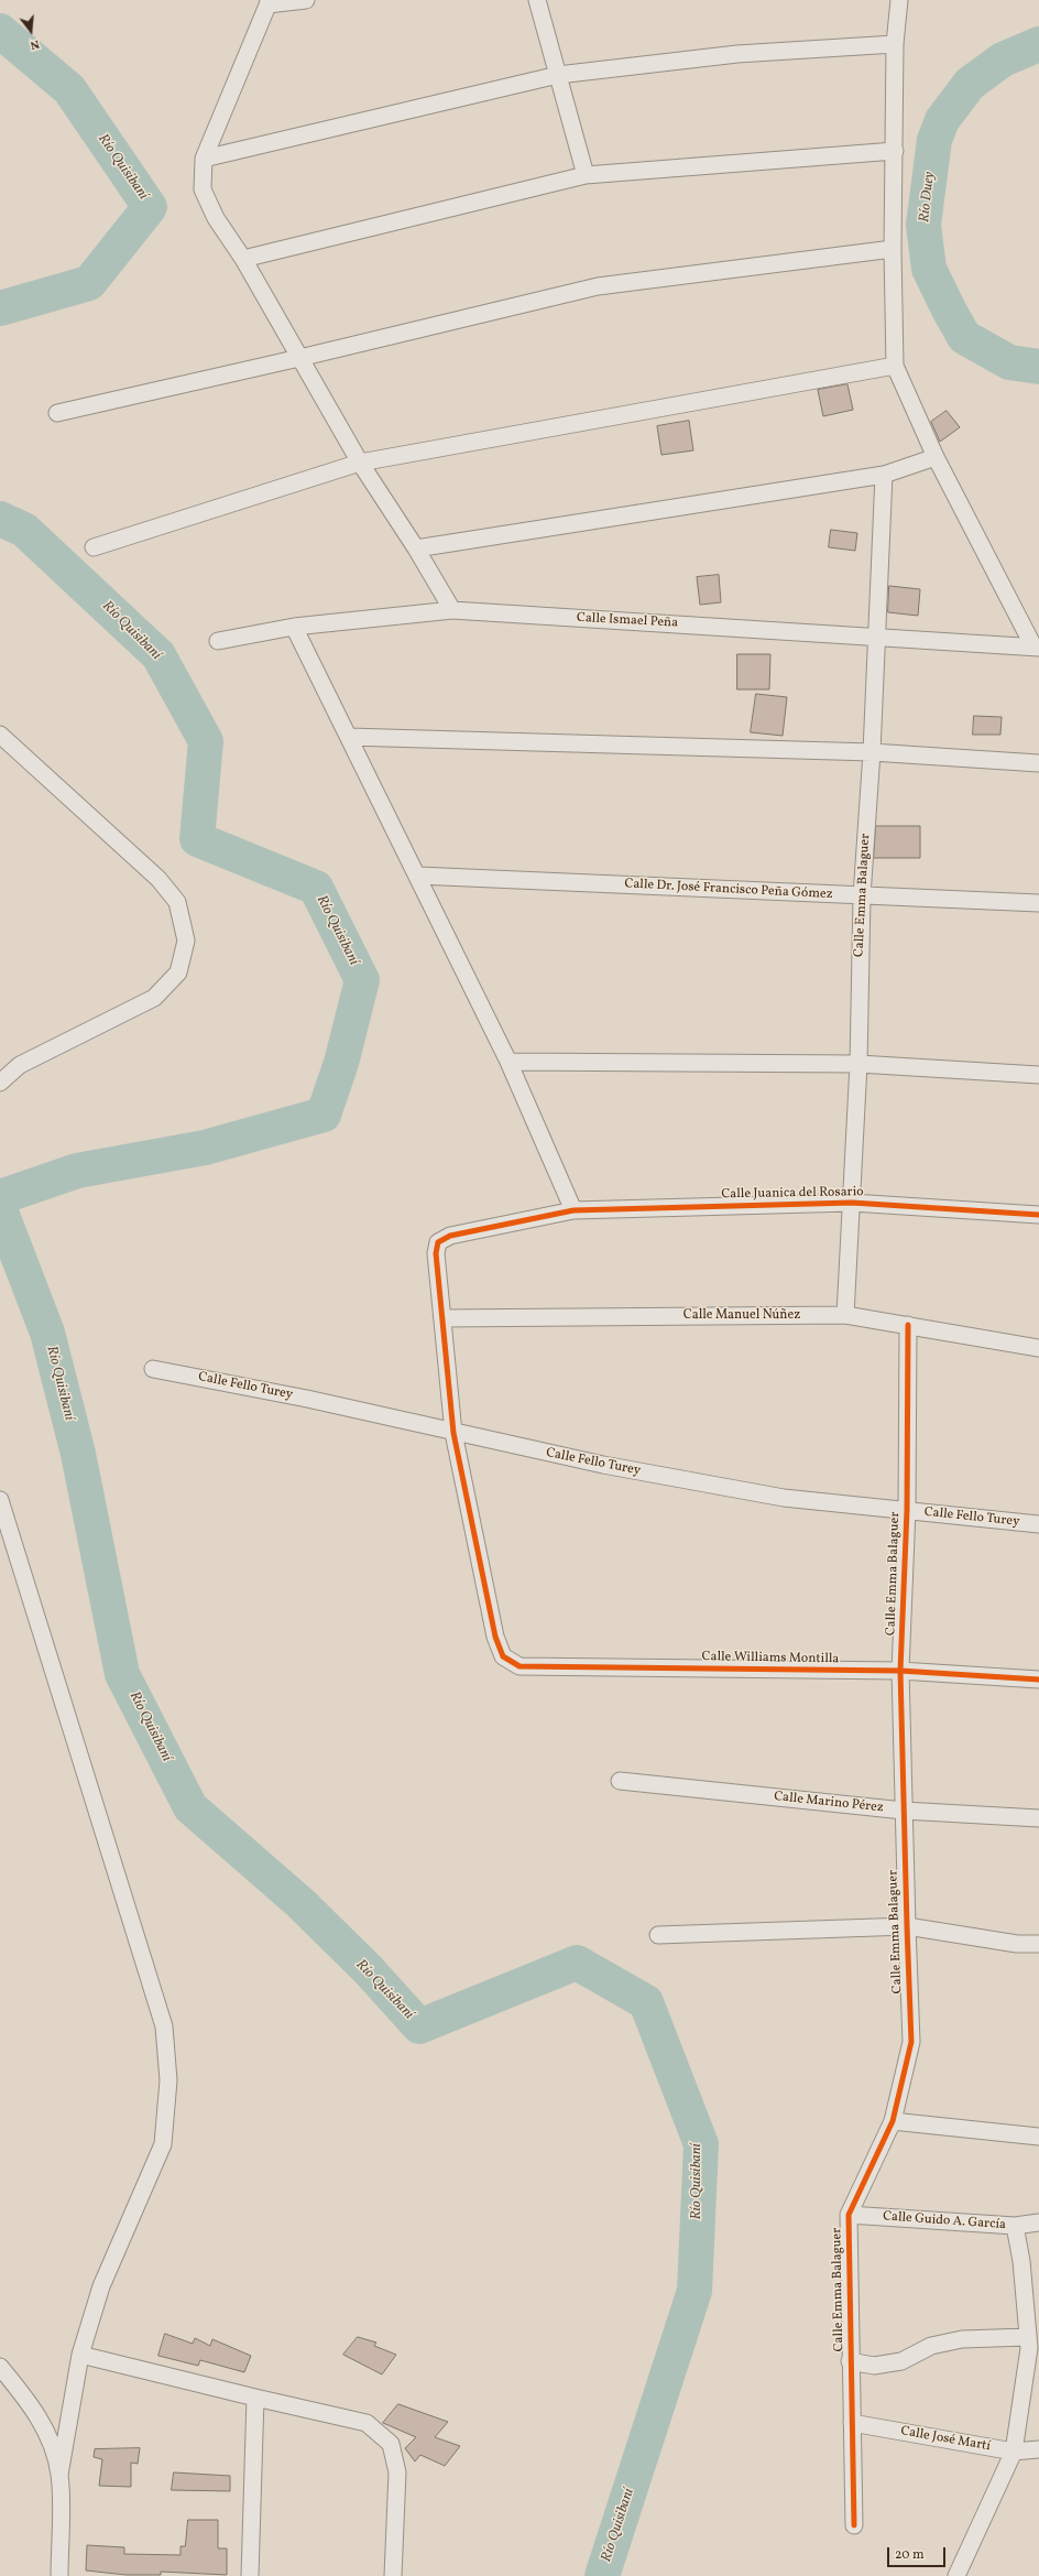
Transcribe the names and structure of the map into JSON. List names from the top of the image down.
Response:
{
  "streets": {
    "street": [
      "Calle Ismael Peña",
      "Calle Dr. José Francisco Peña Gómez",
      "Calle Emma Balaguer",
      "Calle Juanica del Rosario",
      "Calle Manuel Núñez",
      "Calle Fello Turey",
      "Calle Williams Montilla",
      "Calle Marino Pérez",
      "Calle Guido A. García",
      "Calle José Martí"
    ]
  },
  "crossings": [
    ["Calle Ismael Peña", "Calle Emma Balaguer"],
    ["Calle Dr. José Francisco Peña Gómez", "Calle Emma Balaguer"],
    ["Calle Emma Balaguer", "Calle Juanica del Rosario"],
    ["Calle Emma Balaguer", "Calle Manuel Núñez"],
    ["Calle Emma Balaguer", "Calle Fello Turey"],
    ["Calle Emma Balaguer", "Calle Williams Montilla"],
    ["Calle Emma Balaguer", "Calle Marino Pérez"],
    ["Calle Emma Balaguer", "Calle Guido A. García"],
    ["Calle Emma Balaguer", "Calle José Martí"],
    ["Calle Juanica del Rosario", "Calle Manuel Núñez"],
    ["Calle Fello Turey", "Calle Williams Montilla"]
  ],
  "water": ["Río Quisibaní", "Río Duey"],
  "scale_bar": "20 m",
  "north": "bottom"
}
